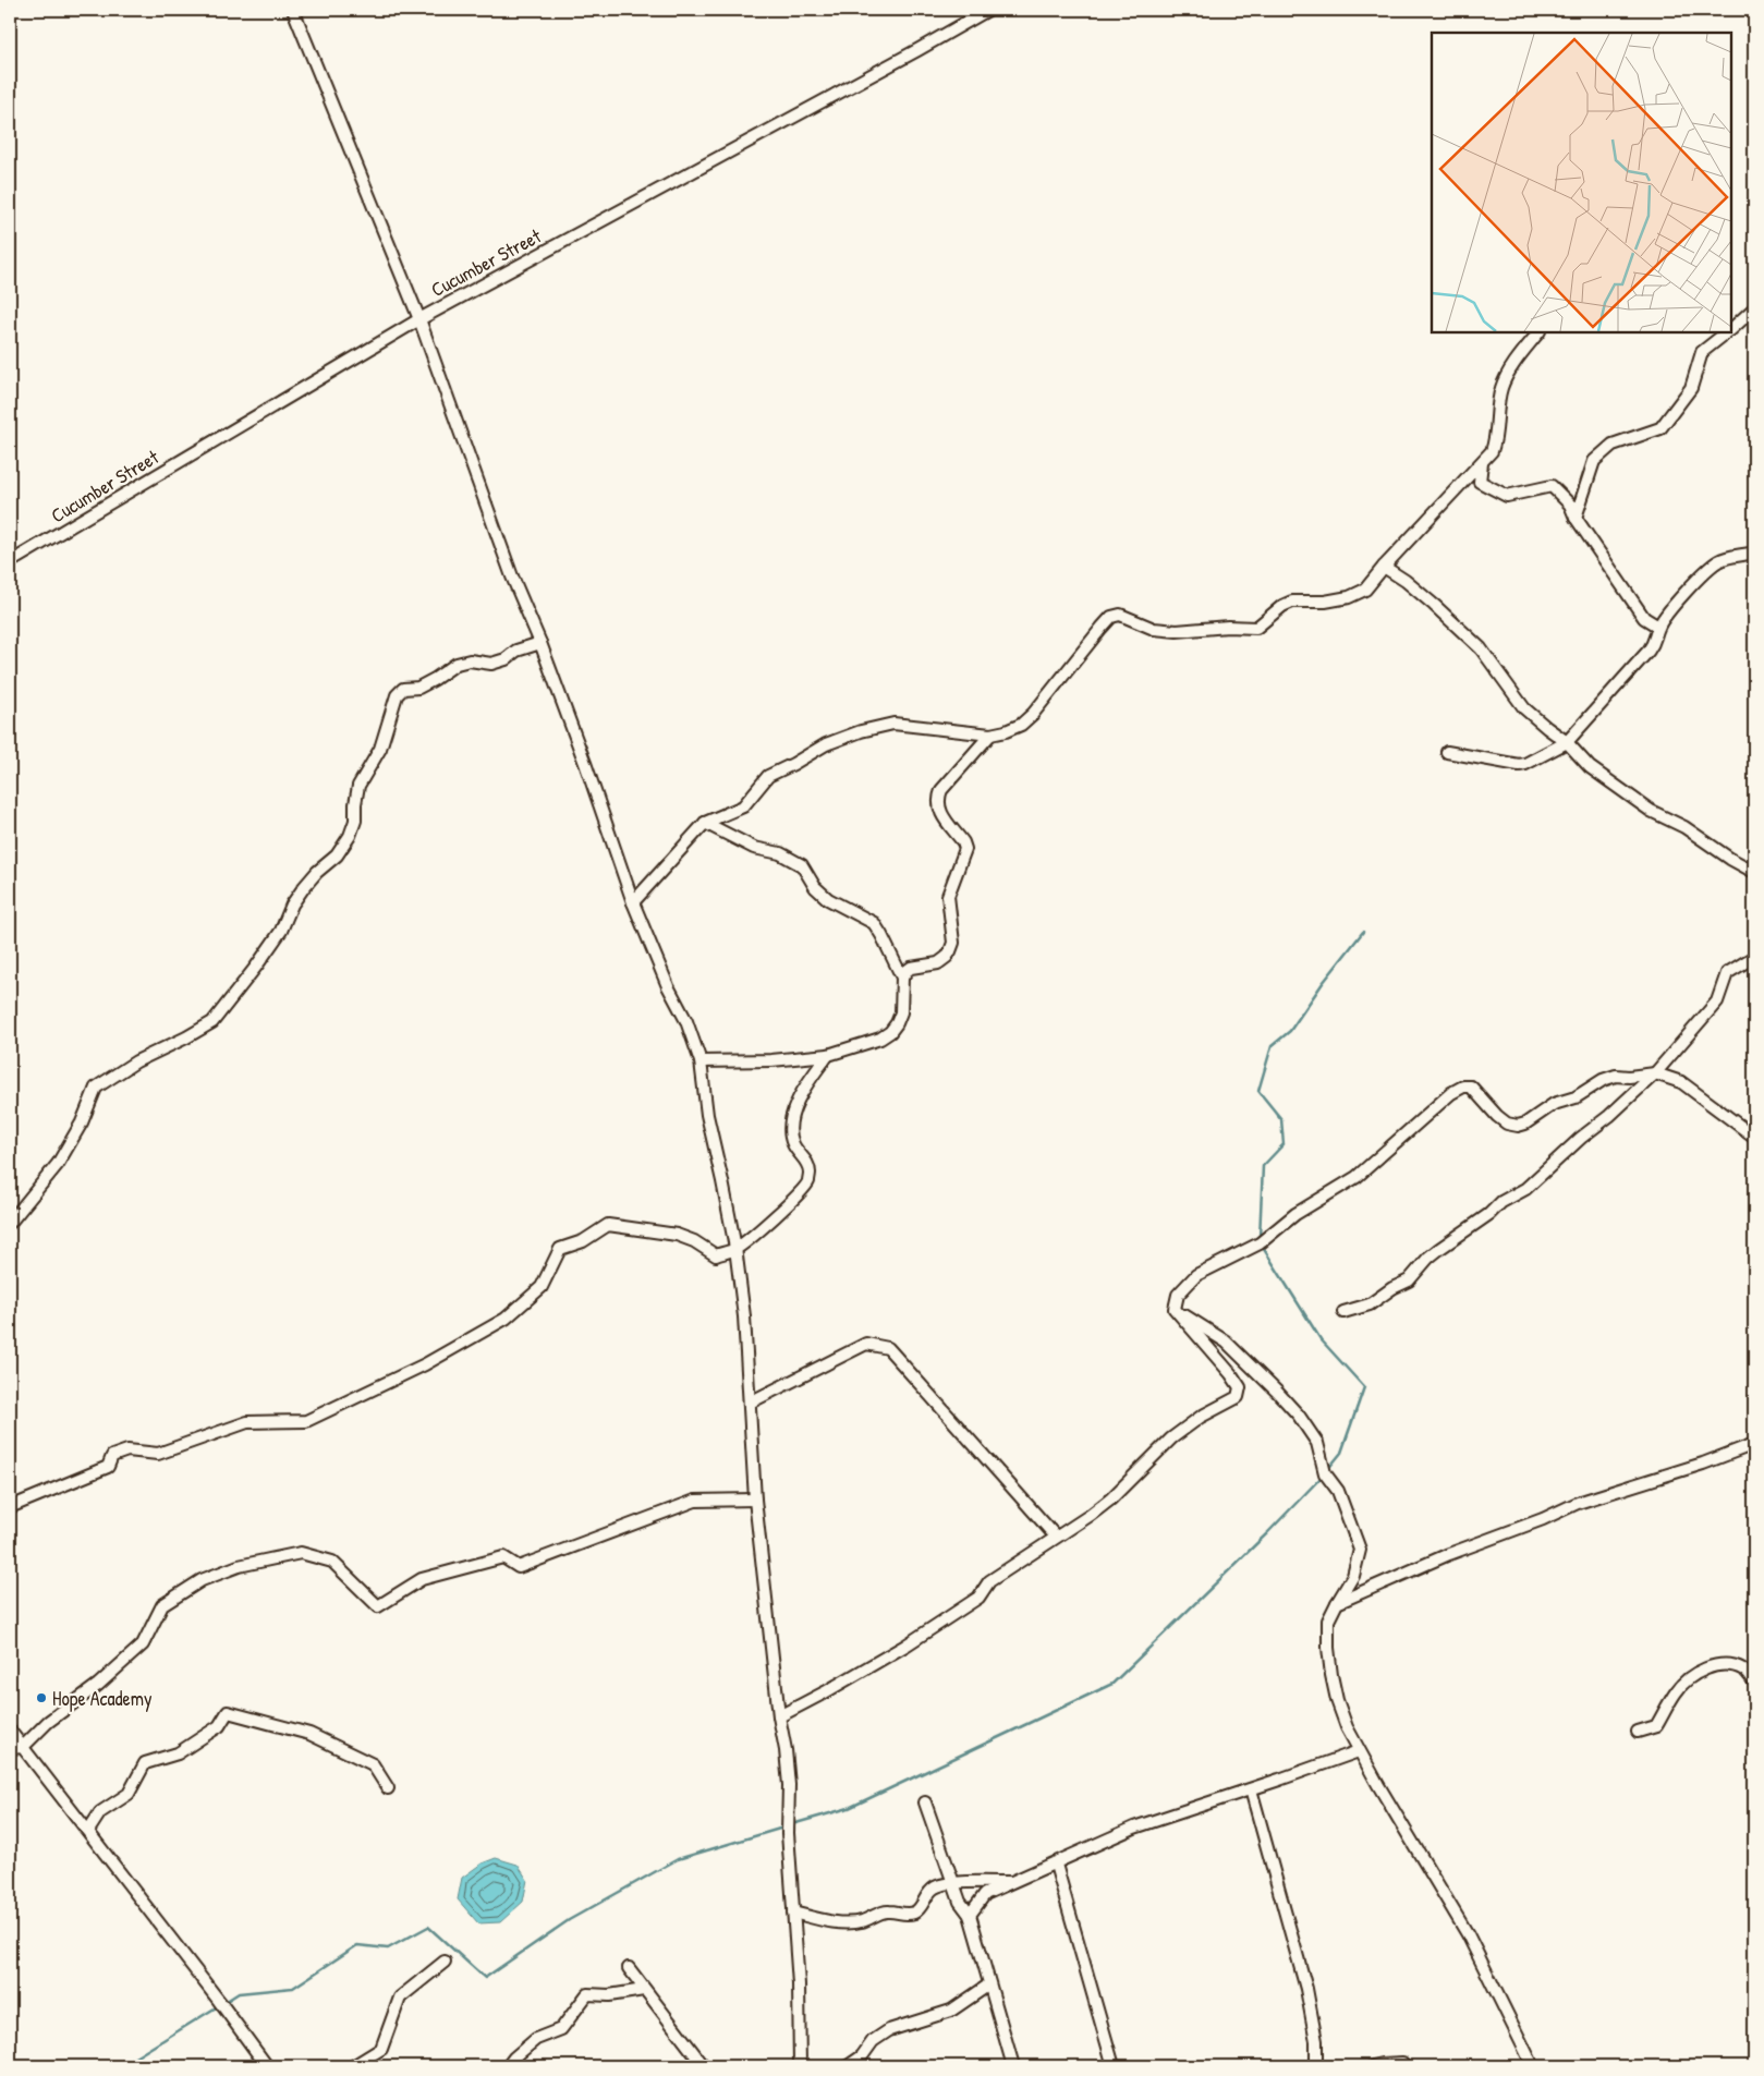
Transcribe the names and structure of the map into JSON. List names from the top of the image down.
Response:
{
  "streets": {
    "street": ["Cucumber Street"]
  },
  "places": ["Hope Academy"]
}
